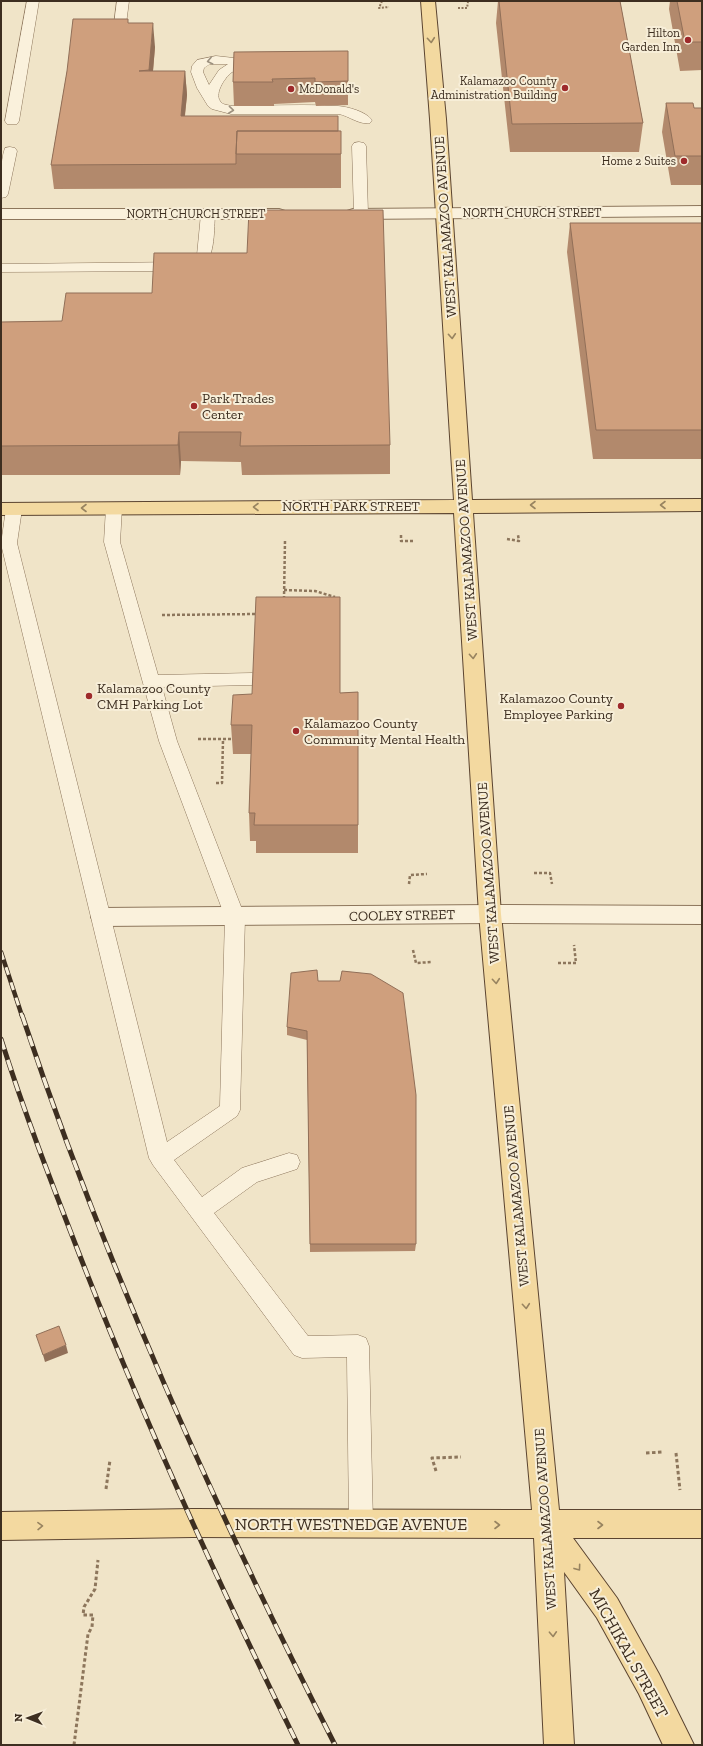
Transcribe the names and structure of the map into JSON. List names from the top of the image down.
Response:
{
  "streets": {
    "main road": [
      "WEST KALAMAZOO AVENUE",
      "NORTH PARK STREET",
      "NORTH WESTNEDGE AVENUE",
      "MICHIKAL STREET"
    ],
    "street": ["NORTH CHURCH STREET", "COOLEY STREET"]
  },
  "crossings": [
    ["NORTH CHURCH STREET", "WEST KALAMAZOO AVENUE"],
    ["WEST KALAMAZOO AVENUE", "NORTH PARK STREET"],
    ["WEST KALAMAZOO AVENUE", "COOLEY STREET"],
    ["WEST KALAMAZOO AVENUE", "NORTH WESTNEDGE AVENUE"],
    ["WEST KALAMAZOO AVENUE", "MICHIKAL STREET"],
    ["NORTH WESTNEDGE AVENUE", "MICHIKAL STREET"]
  ],
  "one_way": [
    "WEST KALAMAZOO AVENUE",
    "NORTH PARK STREET",
    "NORTH WESTNEDGE AVENUE",
    "MICHIKAL STREET"
  ],
  "places": [
    "Hilton Garden Inn",
    "Kalamazoo County Administration Building",
    "McDonald's",
    "Home 2 Suites",
    "Park Trades Center",
    "Kalamazoo County CMH Parking Lot",
    "Kalamazoo County Employee Parking",
    "Kalamazoo County Community Mental Health"
  ],
  "north": "left"
}
